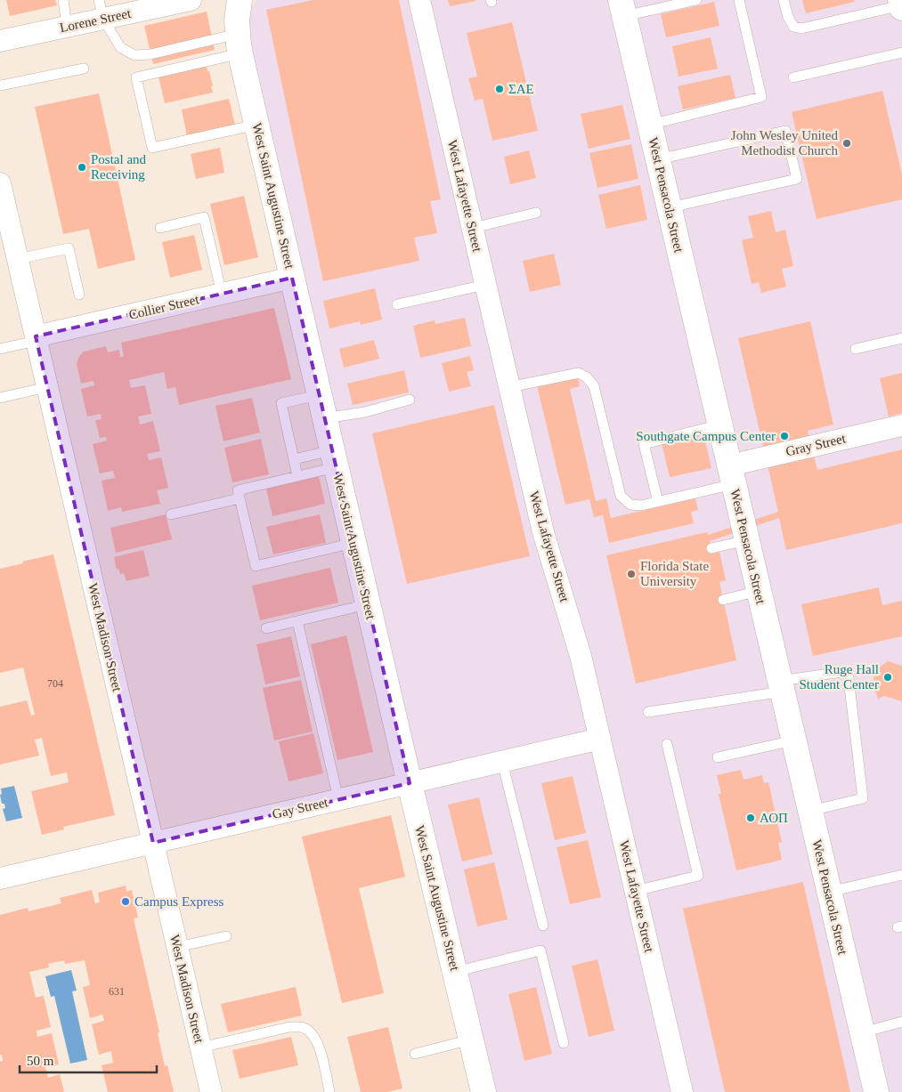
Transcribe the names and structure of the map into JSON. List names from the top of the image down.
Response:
{
  "streets": {
    "main road": ["West Pensacola Street", "West Saint Augustine Street"],
    "street": [
      "Lorene Street",
      "West Lafayette Street",
      "Collier Street",
      "Gray Street",
      "West Madison Street",
      "Gay Street"
    ]
  },
  "crossings": [
    ["West Pensacola Street", "Gray Street"],
    ["West Saint Augustine Street", "Collier Street"],
    ["West Saint Augustine Street", "Gay Street"],
    ["West Lafayette Street", "Gay Street"],
    ["Collier Street", "West Madison Street"],
    ["West Madison Street", "Gay Street"]
  ],
  "places": [
    "ΣΑΕ",
    "John Wesley United Methodist Church",
    "Postal and Receiving",
    "Southgate Campus Center",
    "Florida State University",
    "Ruge Hall Student Center",
    "ΑΟΠ",
    "Campus Express"
  ],
  "house_numbers": ["704", "631"],
  "scale_bar": "50 m"
}
